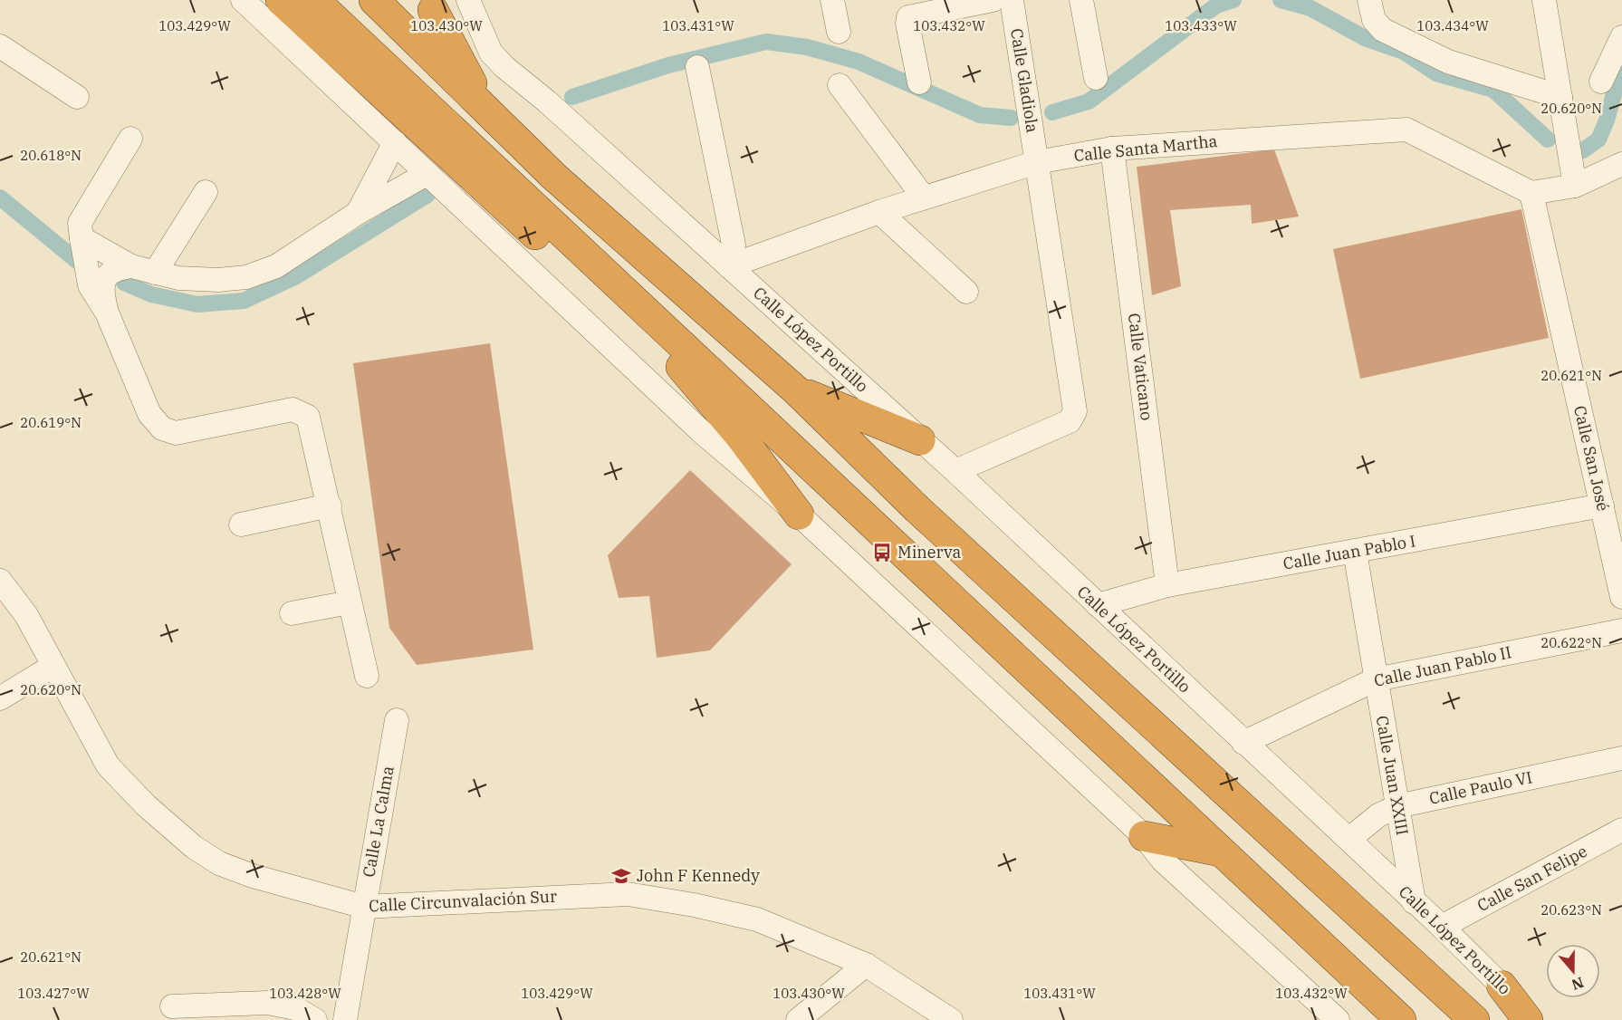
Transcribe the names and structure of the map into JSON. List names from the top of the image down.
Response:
{
  "streets": {
    "street": [
      "Calle Gladiola",
      "Calle Santa Martha",
      "Calle López Portillo",
      "Calle Vaticano",
      "Calle San José",
      "Calle Juan Pablo I",
      "Calle Juan Pablo II",
      "Calle Juan XXIII",
      "Calle Paulo VI",
      "Calle La Calma",
      "Calle San Felipe",
      "Calle Circunvalación Sur"
    ]
  },
  "crossings": [
    ["Calle Gladiola", "Calle Santa Martha"],
    ["Calle Gladiola", "Calle López Portillo"],
    ["Calle Santa Martha", "Calle López Portillo"],
    ["Calle Santa Martha", "Calle Vaticano"],
    ["Calle Santa Martha", "Calle San José"],
    ["Calle López Portillo", "Calle Juan Pablo I"],
    ["Calle López Portillo", "Calle Juan Pablo II"],
    ["Calle López Portillo", "Calle Juan XXIII"],
    ["Calle López Portillo", "Calle Paulo VI"],
    ["Calle López Portillo", "Calle San Felipe"],
    ["Calle Vaticano", "Calle Juan Pablo I"],
    ["Calle San José", "Calle Juan Pablo I"],
    ["Calle Juan Pablo I", "Calle Juan XXIII"],
    ["Calle Juan Pablo II", "Calle Juan XXIII"],
    ["Calle Juan XXIII", "Calle Paulo VI"],
    ["Calle La Calma", "Calle Circunvalación Sur"]
  ],
  "places": {
    "bus stop": ["Minerva"],
    "school or university": ["John F Kennedy"]
  },
  "north": "bottom",
  "coordinates": [
    "103.429°W",
    "103.430°W",
    "103.431°W",
    "103.432°W",
    "103.433°W",
    "103.434°W",
    "20.620°N",
    "20.618°N",
    "20.621°N",
    "20.619°N",
    "20.622°N",
    "20.623°N",
    "103.427°W",
    "103.428°W"
  ]
}
